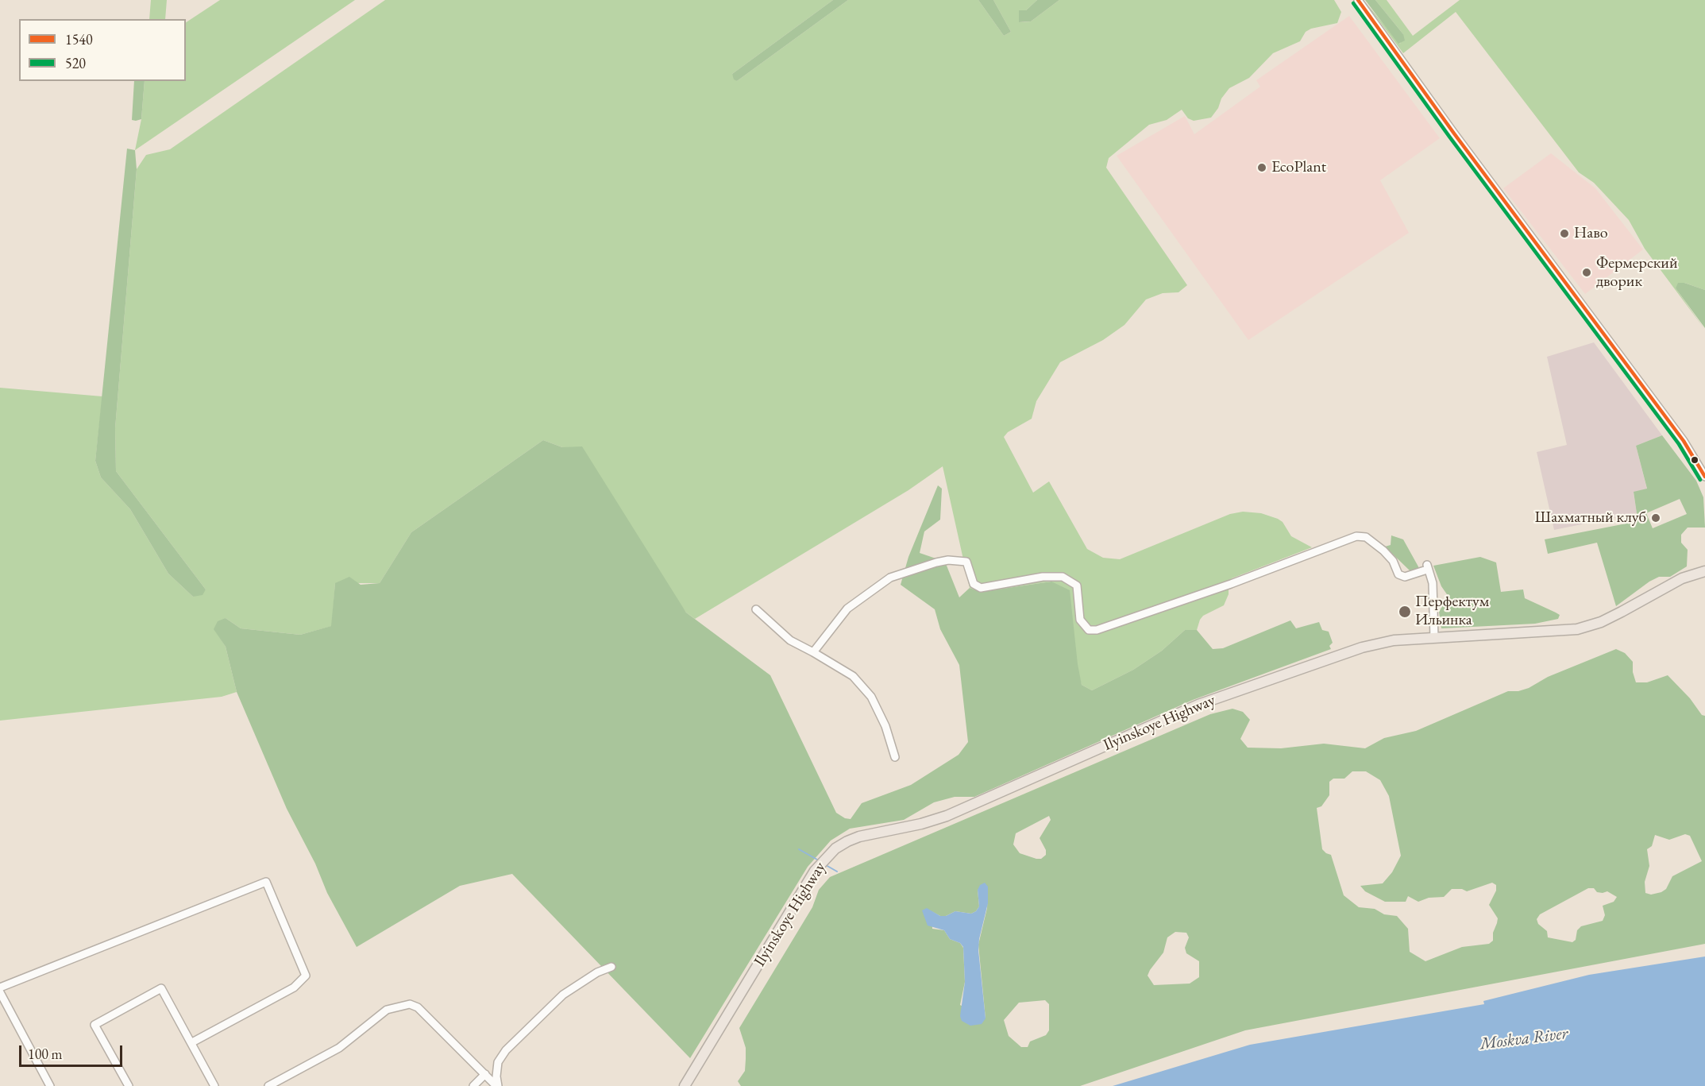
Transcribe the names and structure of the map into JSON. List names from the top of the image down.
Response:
{
  "streets": {
    "main road": ["Ilyinskoye Highway"]
  },
  "water": ["Moskva River"],
  "places": [
    "EcoPlant",
    "Наво",
    "Фермерский дворик",
    "Шахматный клуб",
    "Перфектум Ильинка"
  ],
  "lines": ["transit line 1540", "transit line 520"],
  "legend": ["1540", "520"],
  "scale_bar": "100 m"
}
